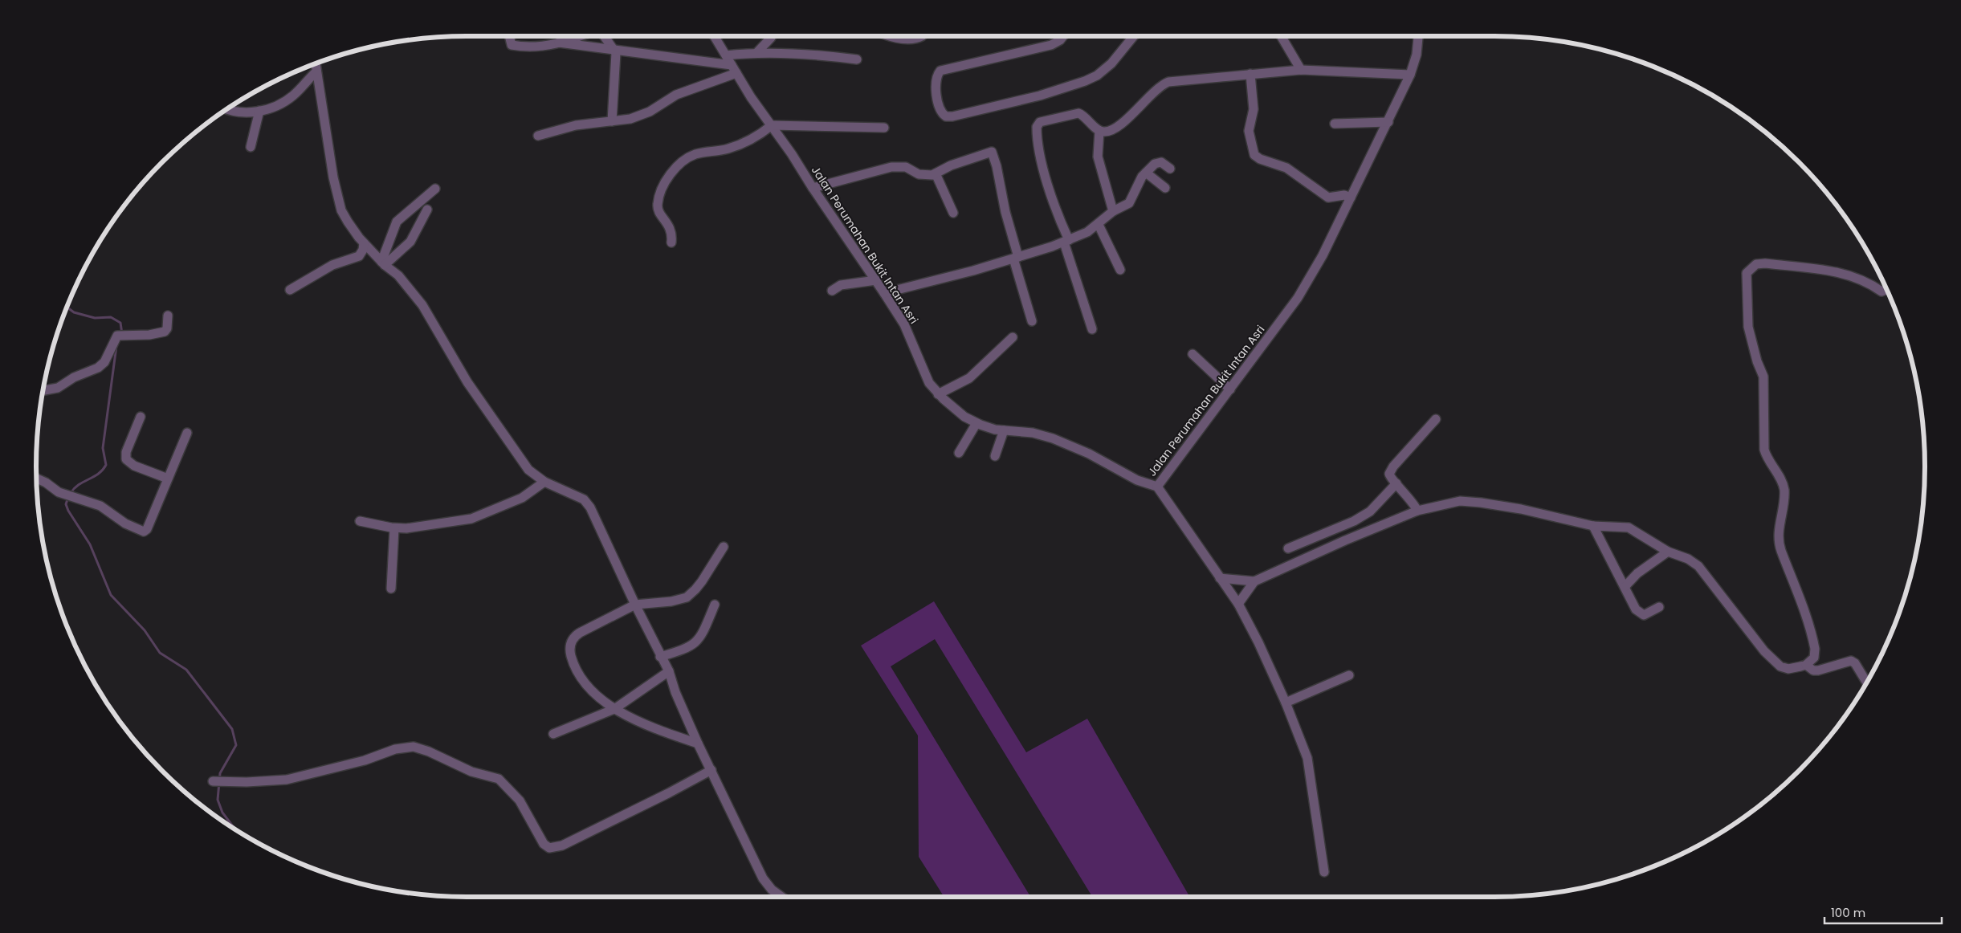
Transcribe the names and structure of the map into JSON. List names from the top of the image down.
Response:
{
  "streets": {
    "street": ["Jalan Perumahan Bukit Intan Asri"]
  },
  "scale_bar": "100 m"
}
